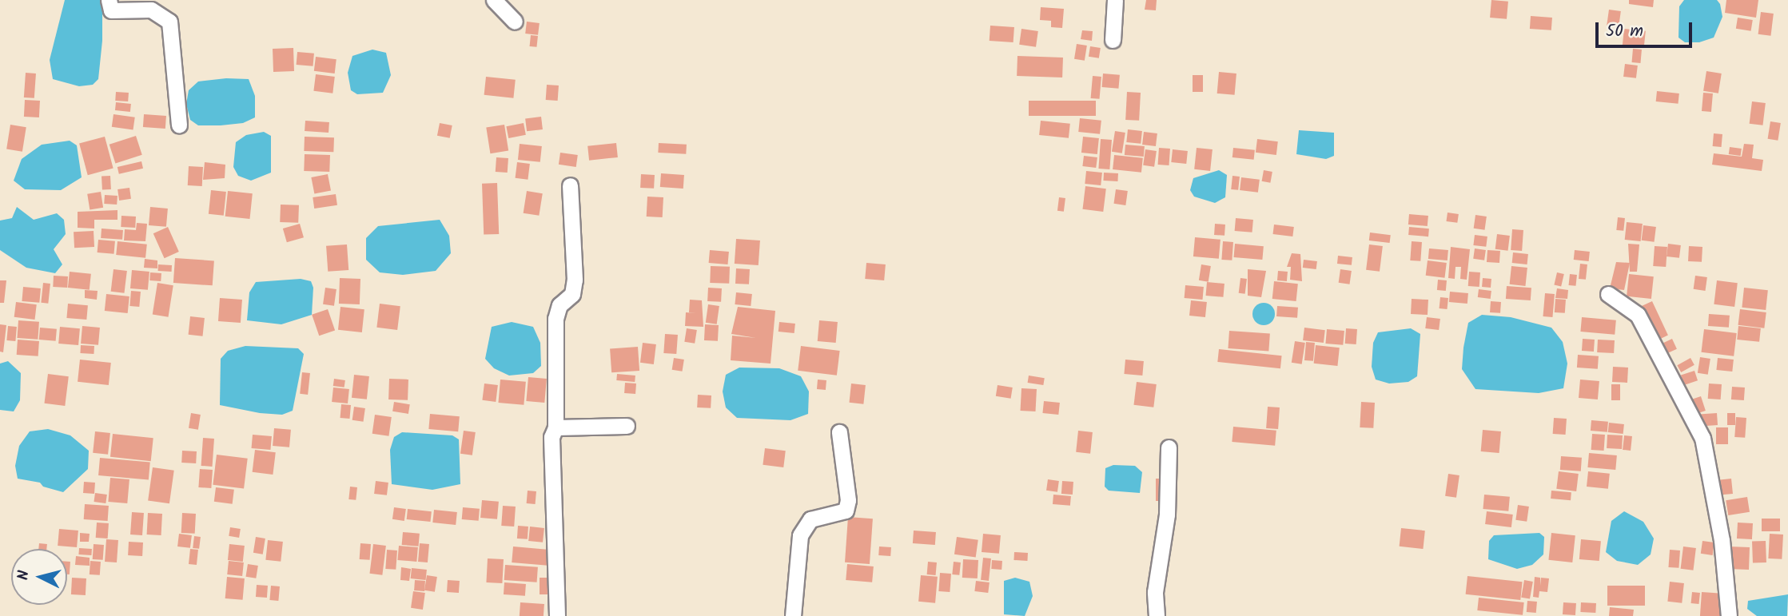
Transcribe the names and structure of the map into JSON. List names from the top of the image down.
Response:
{
  "scale_bar": "50 m",
  "north": "left"
}
